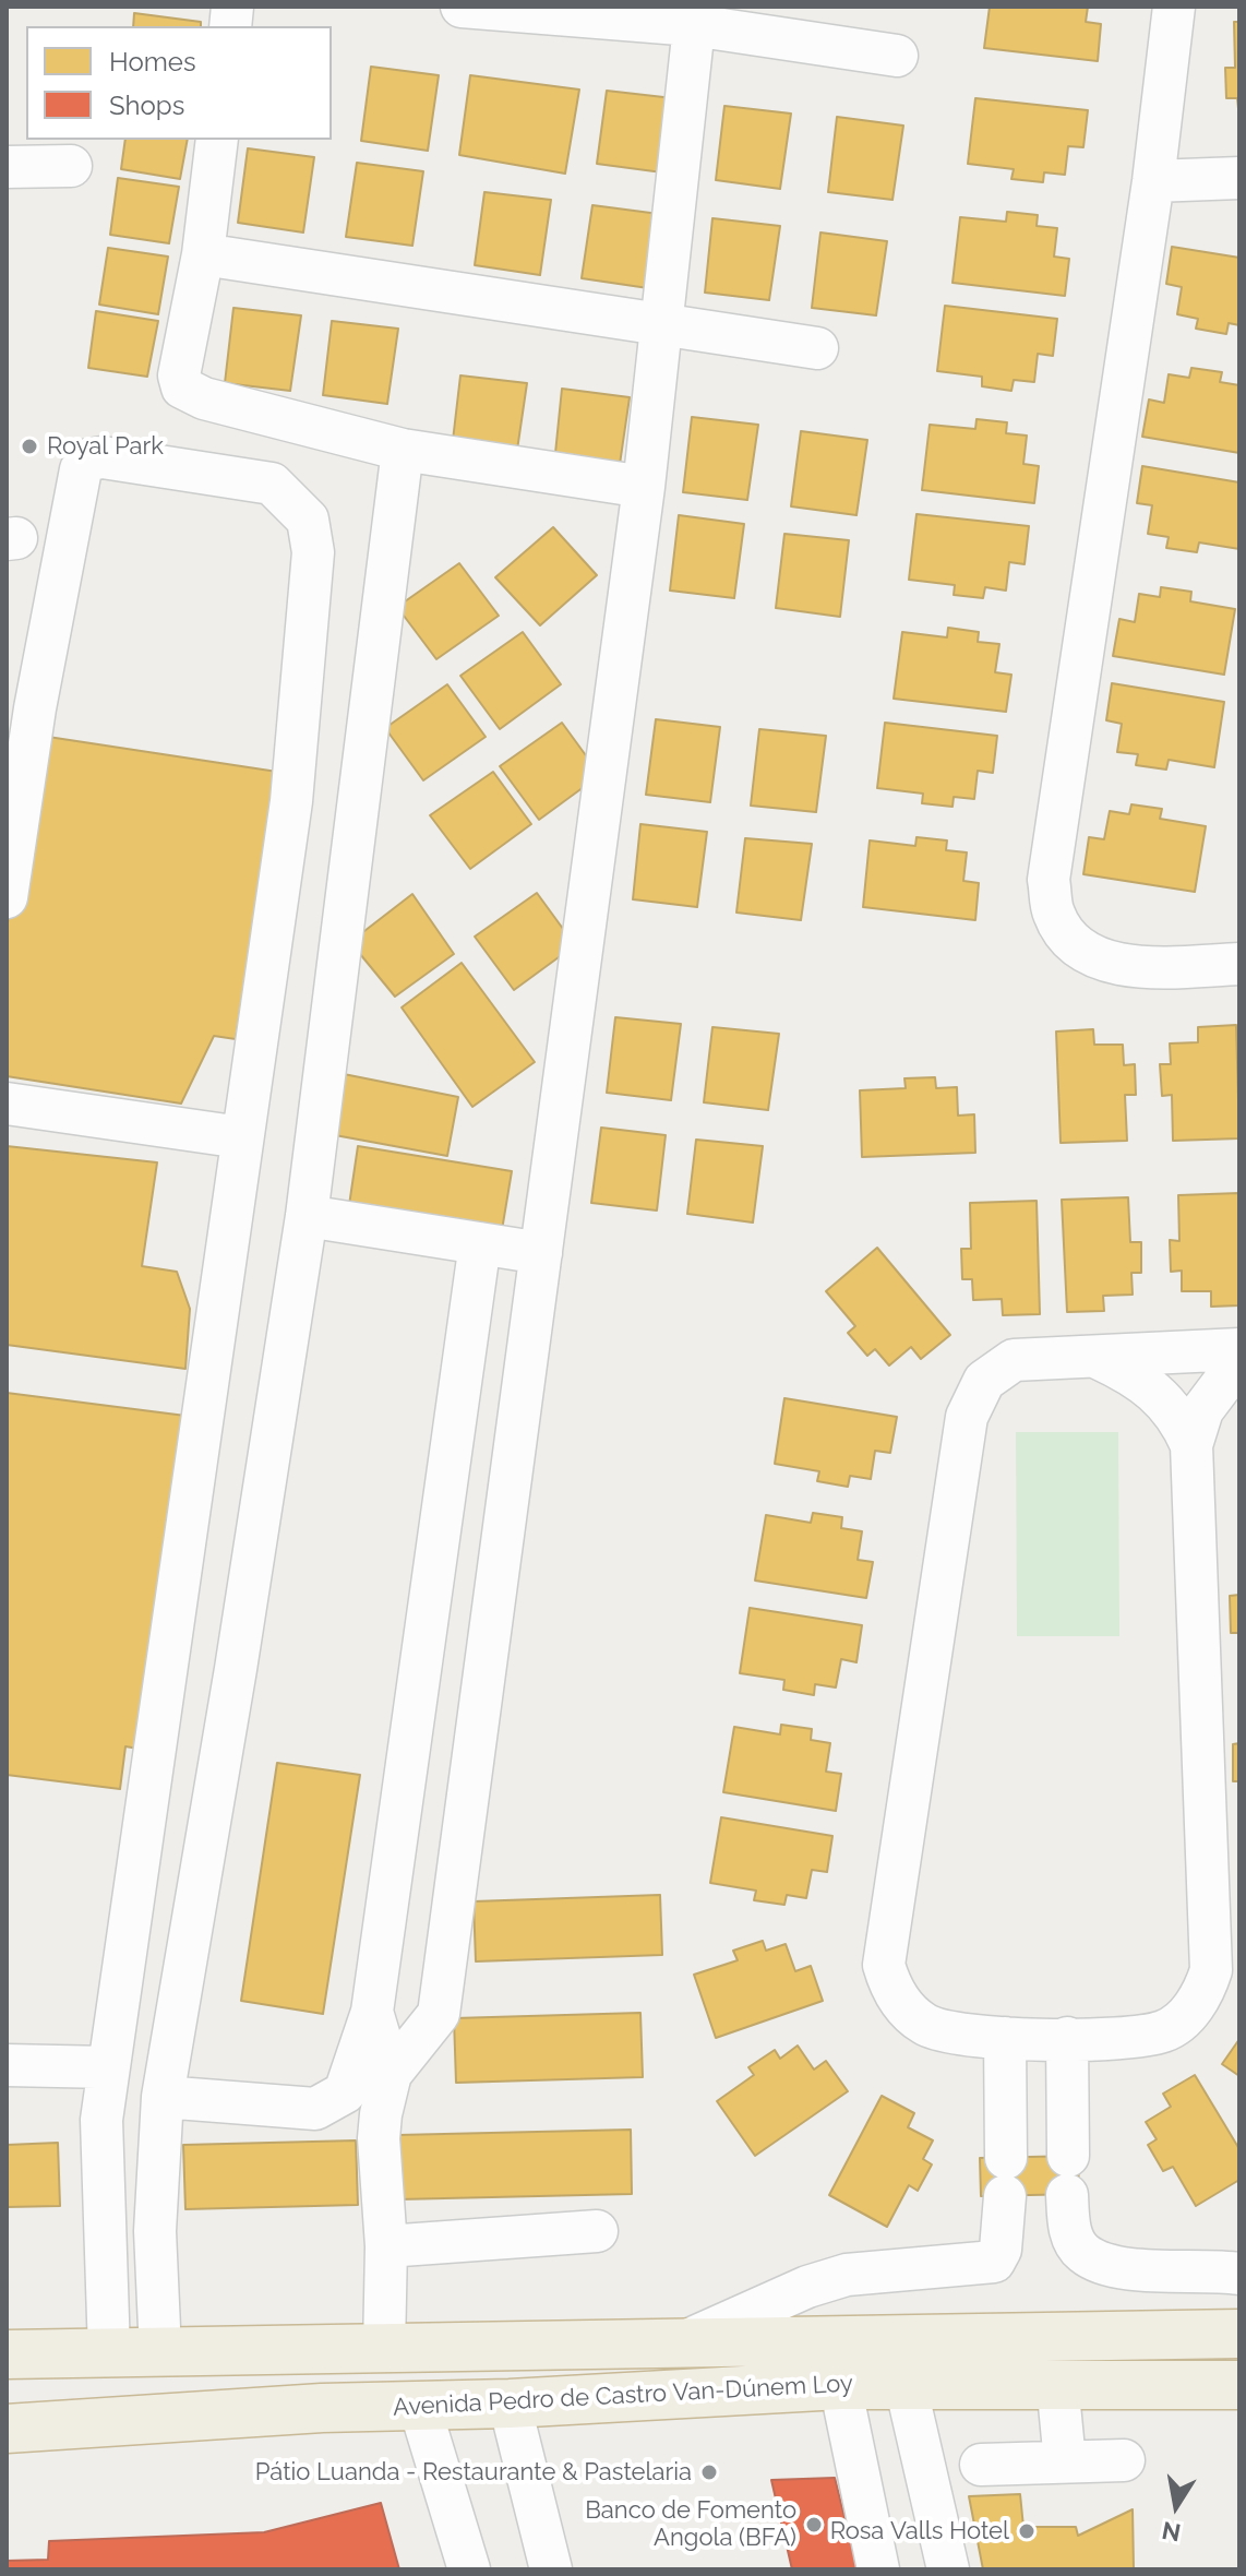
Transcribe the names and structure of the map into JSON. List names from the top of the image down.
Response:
{
  "streets": {
    "highway": ["Avenida Pedro de Castro Van-Dúnem Loy"]
  },
  "places": [
    "Royal Park",
    "Pátio Luanda - Restaurante & Pastelaria",
    "Banco de Fomento Angola (BFA)",
    "Rosa Valls Hotel"
  ],
  "legend": ["Homes", "Shops"],
  "north": "bottom"
}
